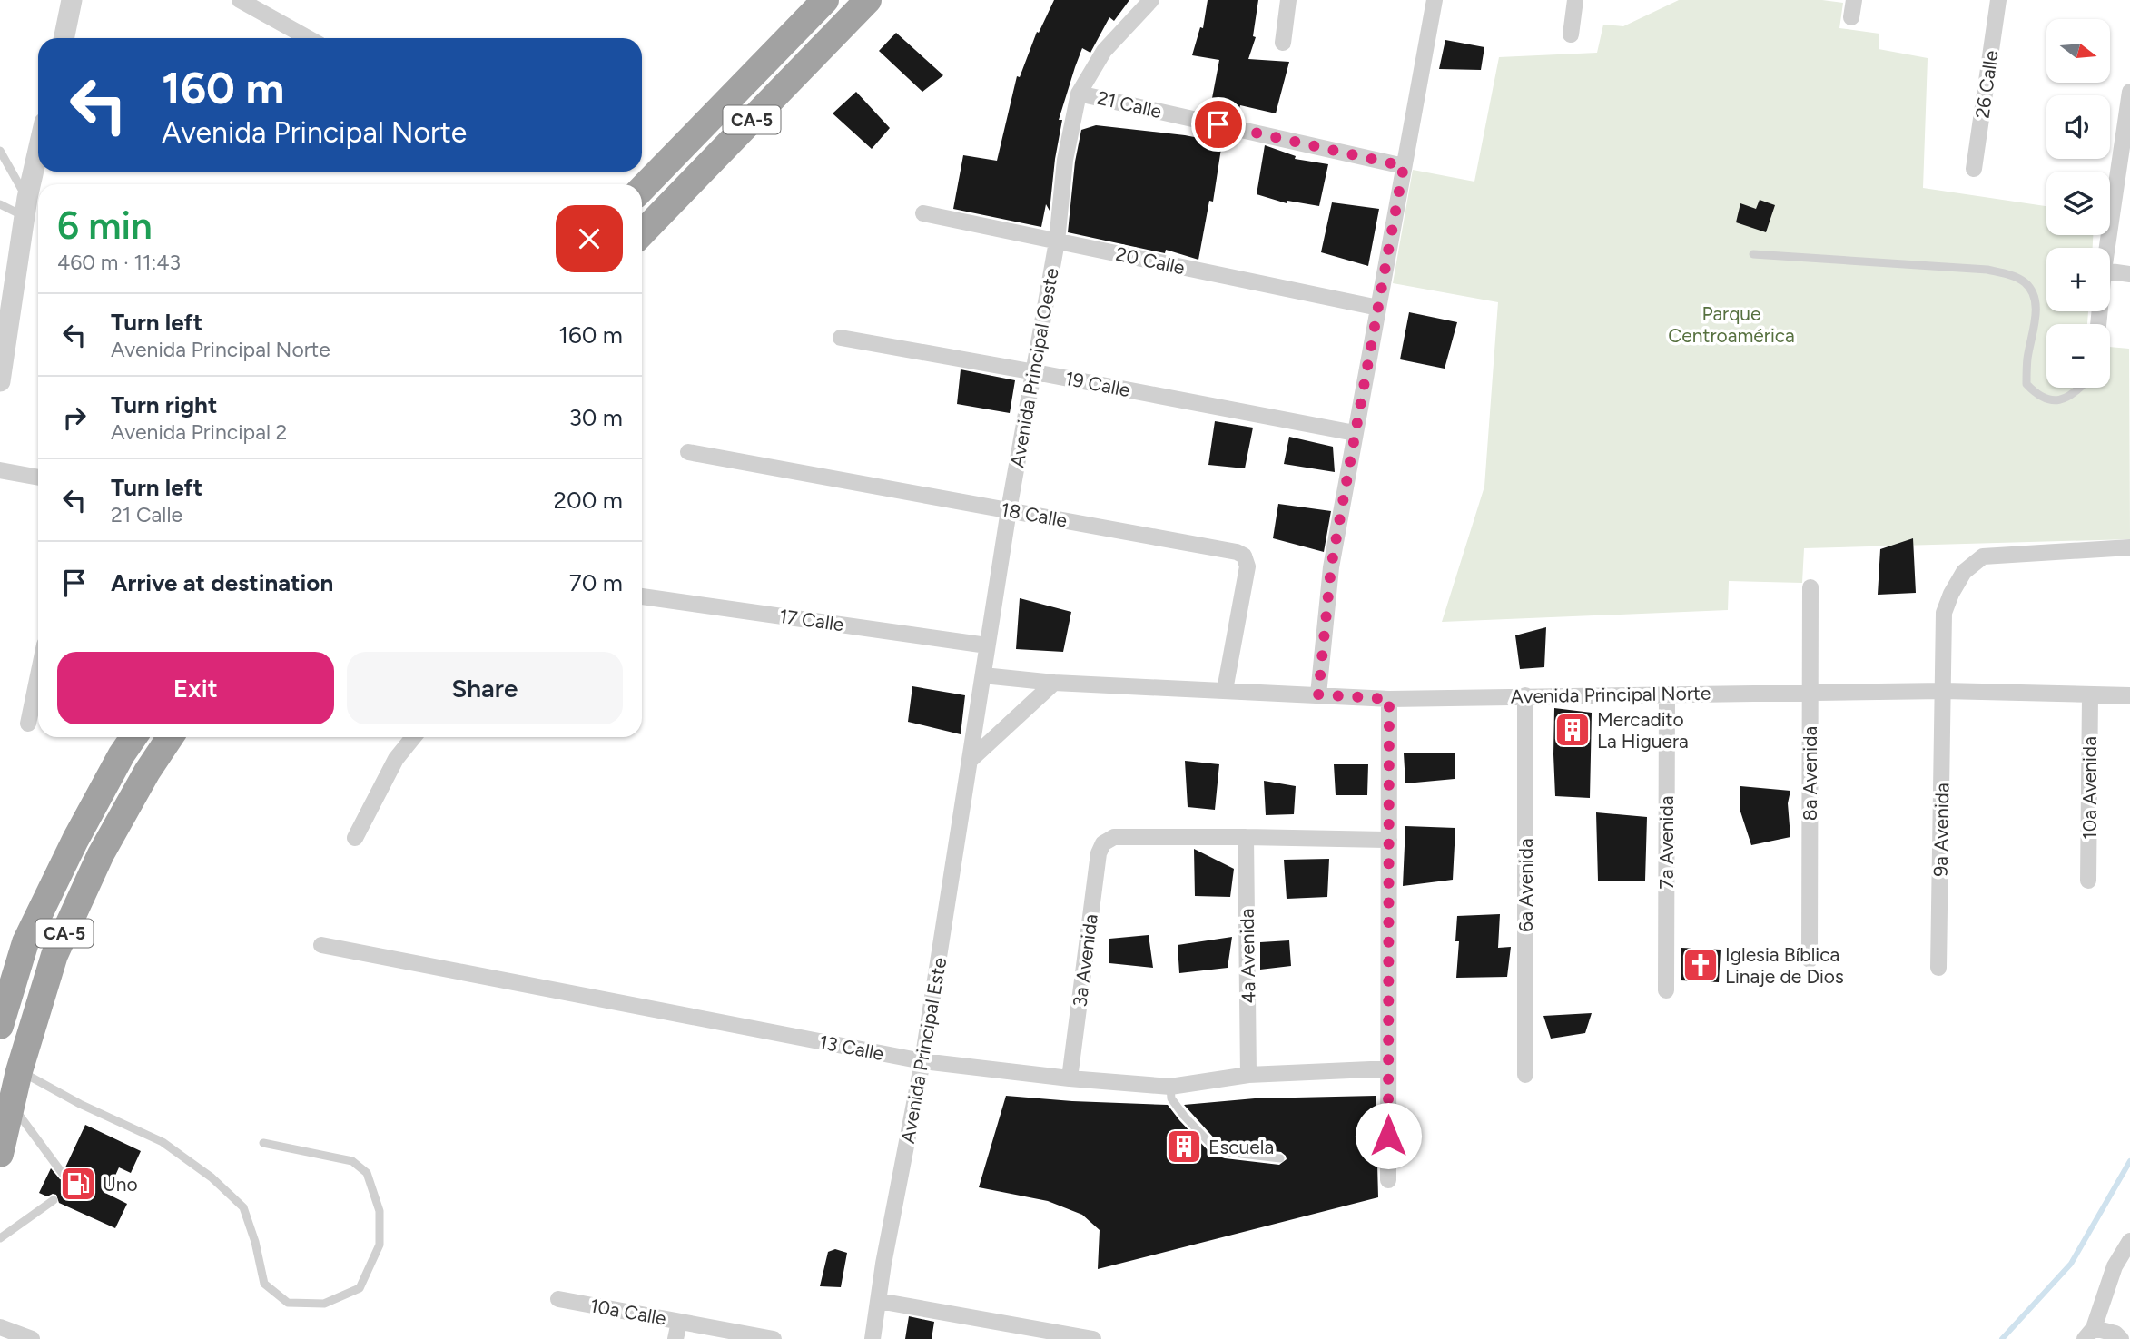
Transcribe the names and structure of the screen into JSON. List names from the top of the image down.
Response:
{
  "streets": {
    "highway": ["CA-5"],
    "street": [
      "26 Calle",
      "21 Calle",
      "20 Calle",
      "Avenida Principal Oeste",
      "19 Calle",
      "18 Calle",
      "17 Calle",
      "Avenida Principal Norte",
      "8a Avenida",
      "10a Avenida",
      "9a Avenida",
      "7a Avenida",
      "6a Avenida",
      "4a Avenida",
      "3a Avenida",
      "13 Calle",
      "Avenida Principal Este",
      "10a Calle"
    ]
  },
  "crossings": [
    ["21 Calle", "Avenida Principal Oeste"],
    ["20 Calle", "Avenida Principal Oeste"],
    ["Avenida Principal Oeste", "19 Calle"],
    ["Avenida Principal Oeste", "18 Calle"],
    ["Avenida Principal Oeste", "17 Calle"],
    ["Avenida Principal Oeste", "Avenida Principal Norte"],
    ["Avenida Principal Oeste", "Avenida Principal Este"],
    ["18 Calle", "Avenida Principal Norte"],
    ["Avenida Principal Norte", "8a Avenida"],
    ["Avenida Principal Norte", "10a Avenida"],
    ["Avenida Principal Norte", "9a Avenida"],
    ["Avenida Principal Norte", "7a Avenida"],
    ["Avenida Principal Norte", "6a Avenida"],
    ["4a Avenida", "3a Avenida"],
    ["4a Avenida", "13 Calle"],
    ["3a Avenida", "13 Calle"],
    ["13 Calle", "Avenida Principal Este"]
  ],
  "parks": ["Parque Centroamérica"],
  "places": {
    "building": ["Mercadito La Higuera", "Escuela"],
    "church": ["Iglesia Bíblica Linaje de Dios"],
    "fuel station": ["Uno"]
  },
  "north": "right",
  "page": {
    "map_buttons": ["+", "−"],
    "turn": ["160 m", "Avenida Principal Norte"],
    "heading": ["6 min", "460 m · 11:43"],
    "list": [
      {
        "name": "Turn left",
        "note": "Avenida Principal Norte",
        "value": "160 m"
      },
      {
        "name": "Turn right",
        "note": "Avenida Principal 2",
        "value": "30 m"
      },
      {
        "name": "Turn left",
        "note": "21 Calle",
        "value": "200 m"
      },
      {
        "name": "Arrive at destination",
        "value": "70 m"
      }
    ],
    "buttons": ["Exit", "Share"]
  }
}
